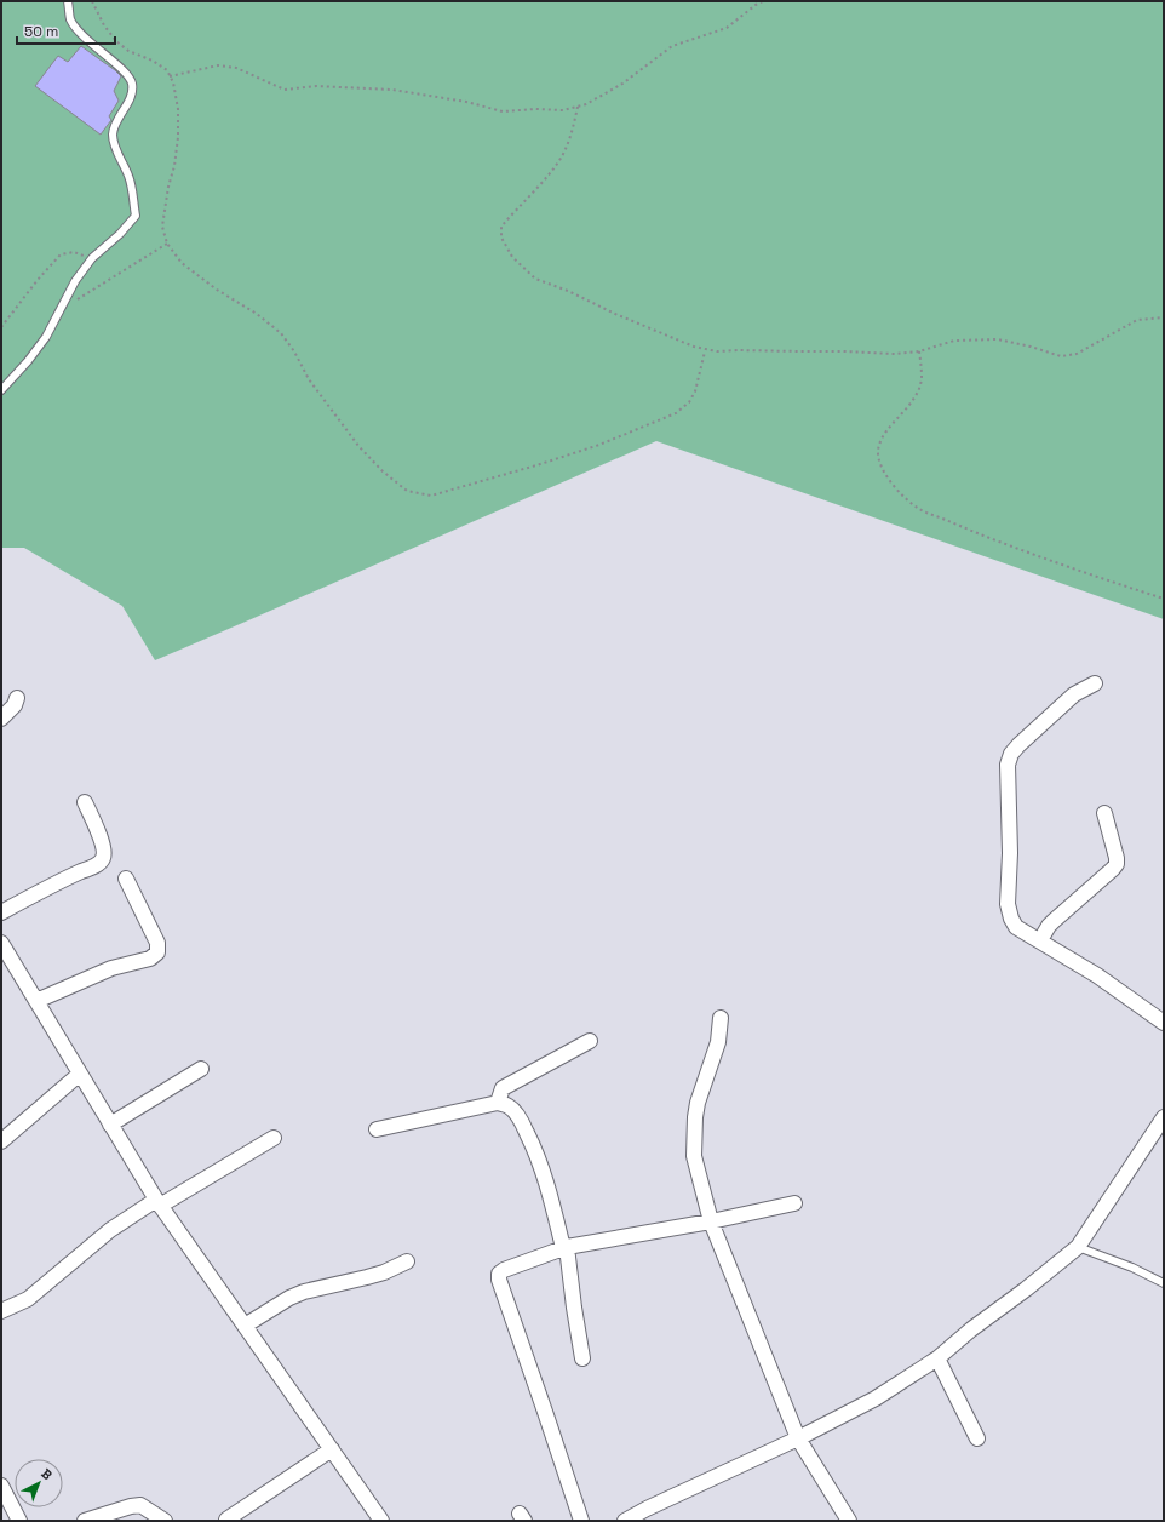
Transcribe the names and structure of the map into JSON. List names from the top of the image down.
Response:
{
  "scale_bar": "50 m",
  "north": "top right"
}
